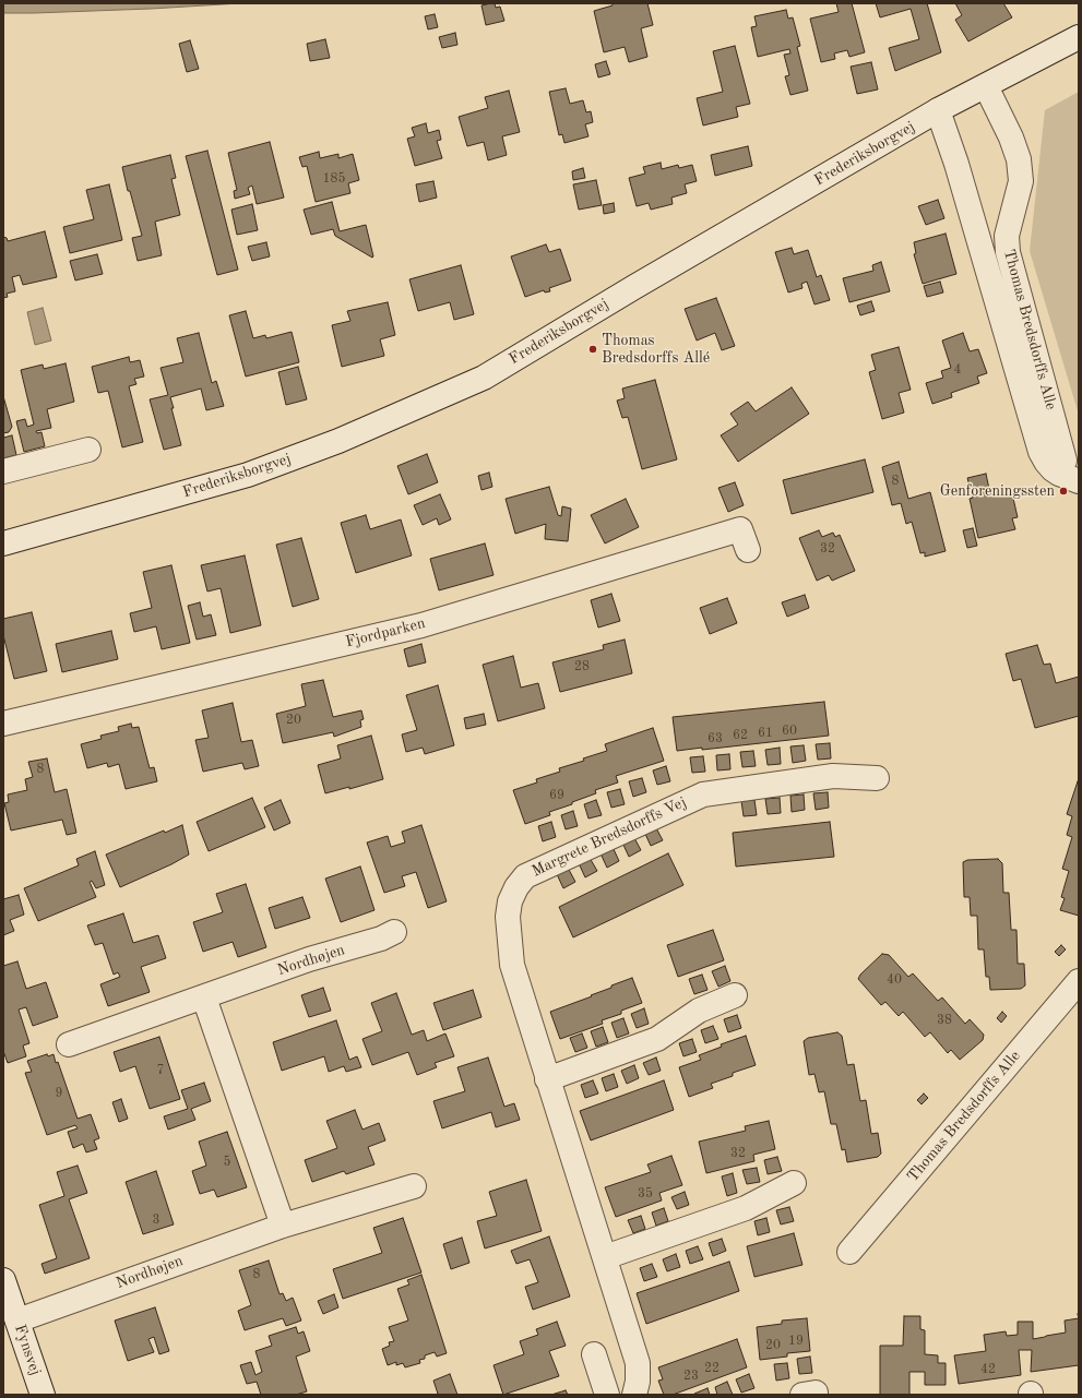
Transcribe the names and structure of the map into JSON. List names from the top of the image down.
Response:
{
  "streets": {
    "street": [
      "Frederiksborgvej",
      "Thomas Bredsdorffs Alle",
      "Fjordparken",
      "Margrete Bredsdorffs Vej",
      "Nordhøjen",
      "Fynsvej"
    ]
  },
  "crossings": [
    ["Frederiksborgvej", "Thomas Bredsdorffs Alle"],
    ["Nordhøjen", "Fynsvej"]
  ],
  "places": ["Thomas Bredsdorffs Allé", "Genforeningssten"],
  "house_numbers": [
    "185",
    "4",
    "8",
    "32",
    "28",
    "20",
    "60",
    "61",
    "62",
    "63",
    "8",
    "69",
    "40",
    "38",
    "7",
    "9",
    "32",
    "5",
    "35",
    "3",
    "8",
    "19",
    "20",
    "22",
    "42",
    "23"
  ]
}
